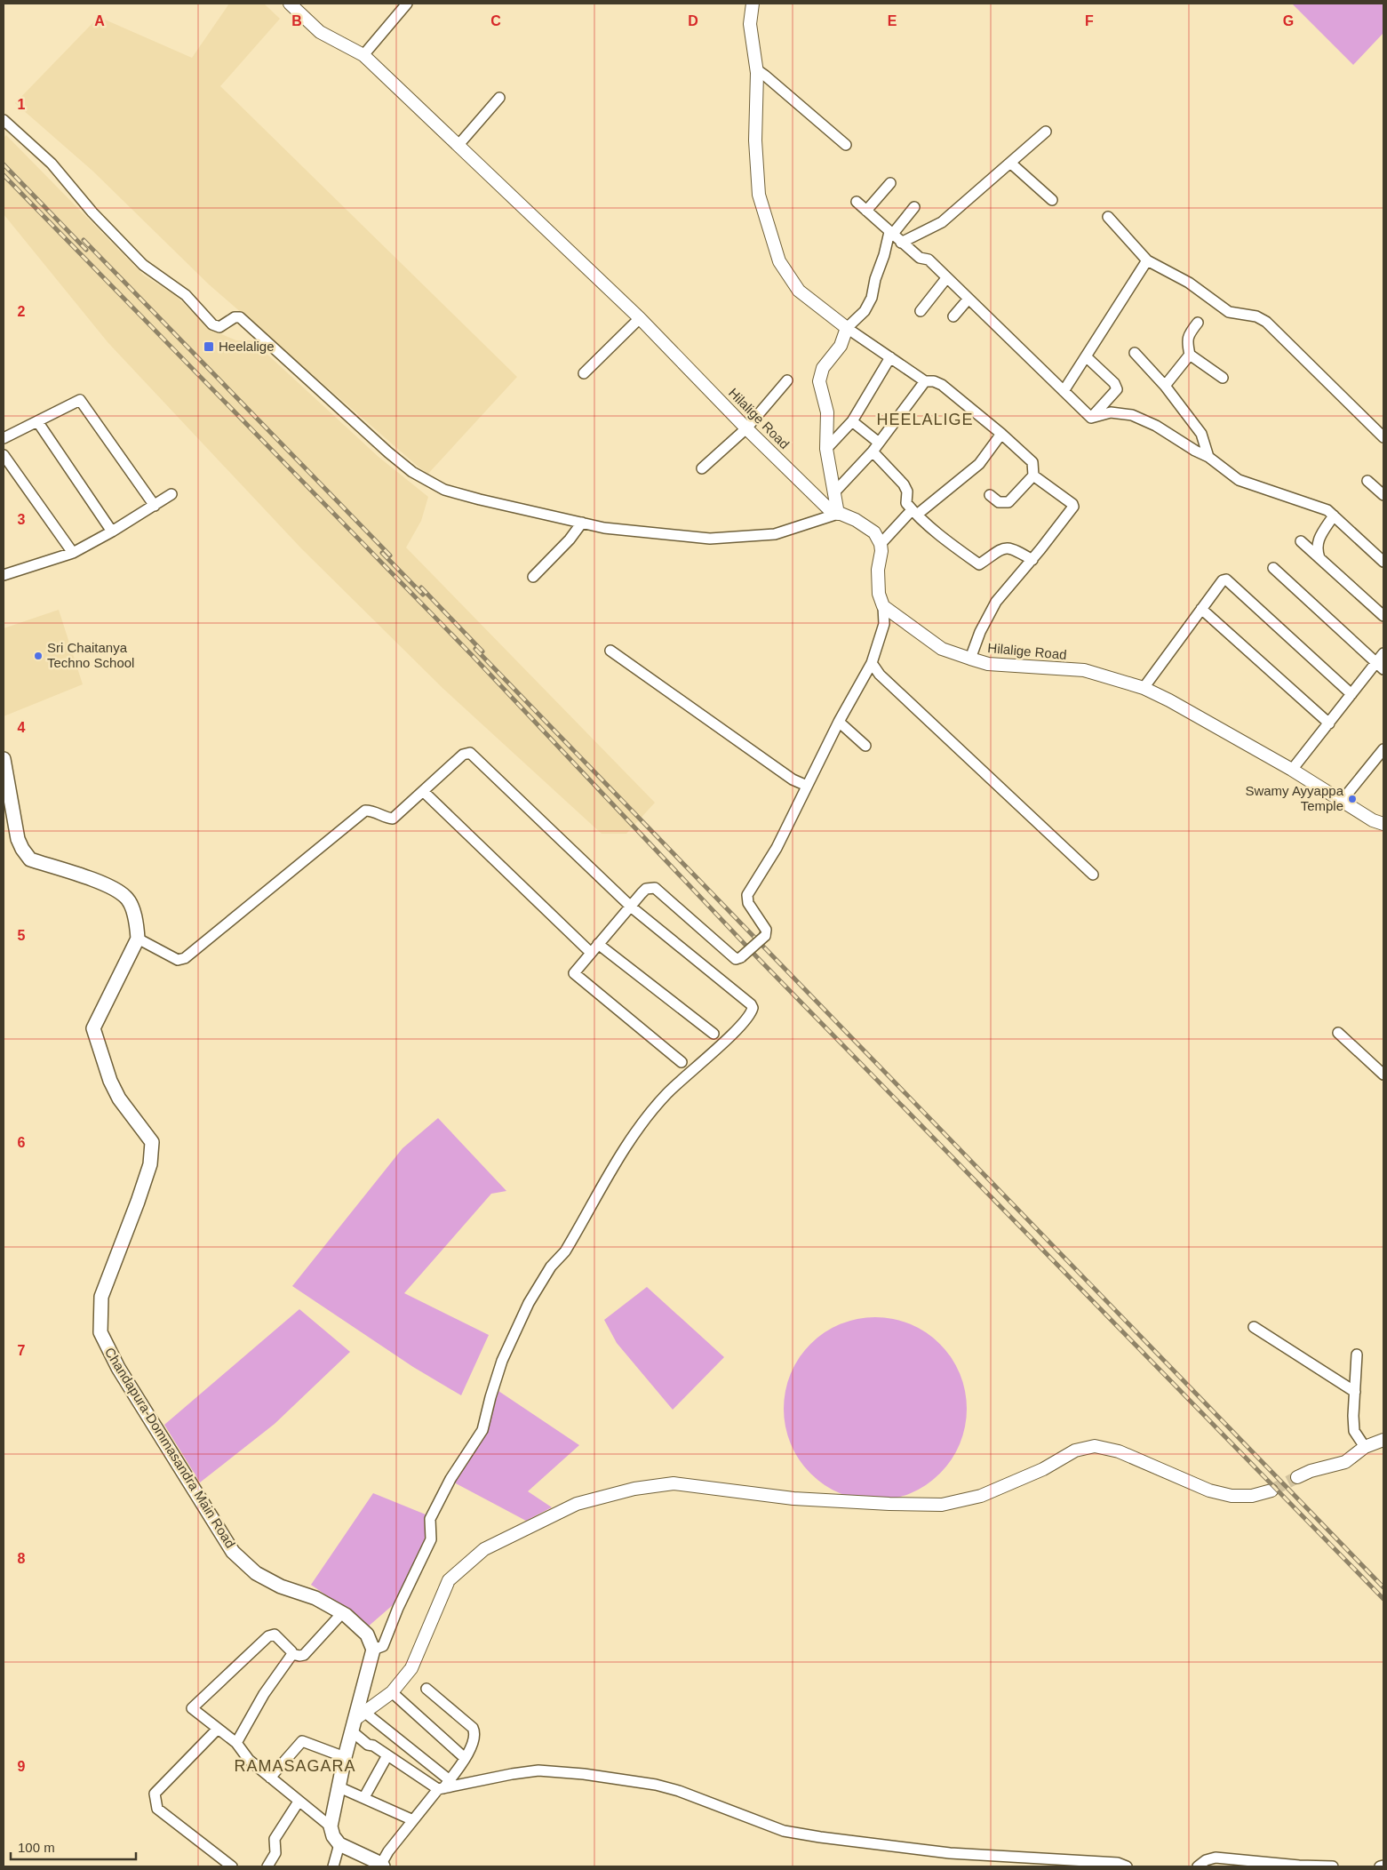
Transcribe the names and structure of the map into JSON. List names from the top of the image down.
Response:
{
  "streets": {
    "main road": ["Chandapura-Dommasandra Main Road"],
    "street": ["Hilalige Road"]
  },
  "districts": ["HEELALIGE", "RAMASAGARA"],
  "places": {
    "transit": ["Heelalige"],
    "other": ["Sri Chaitanya Techno School", "Swamy Ayyappa Temple"]
  },
  "scale_bar": "100 m",
  "grid": {
    "columns": [
      "A",
      "B",
      "C",
      "D",
      "E",
      "F",
      "G"
    ],
    "rows": [
      "1",
      "2",
      "3",
      "4",
      "5",
      "6",
      "7",
      "8",
      "9"
    ]
  }
}
